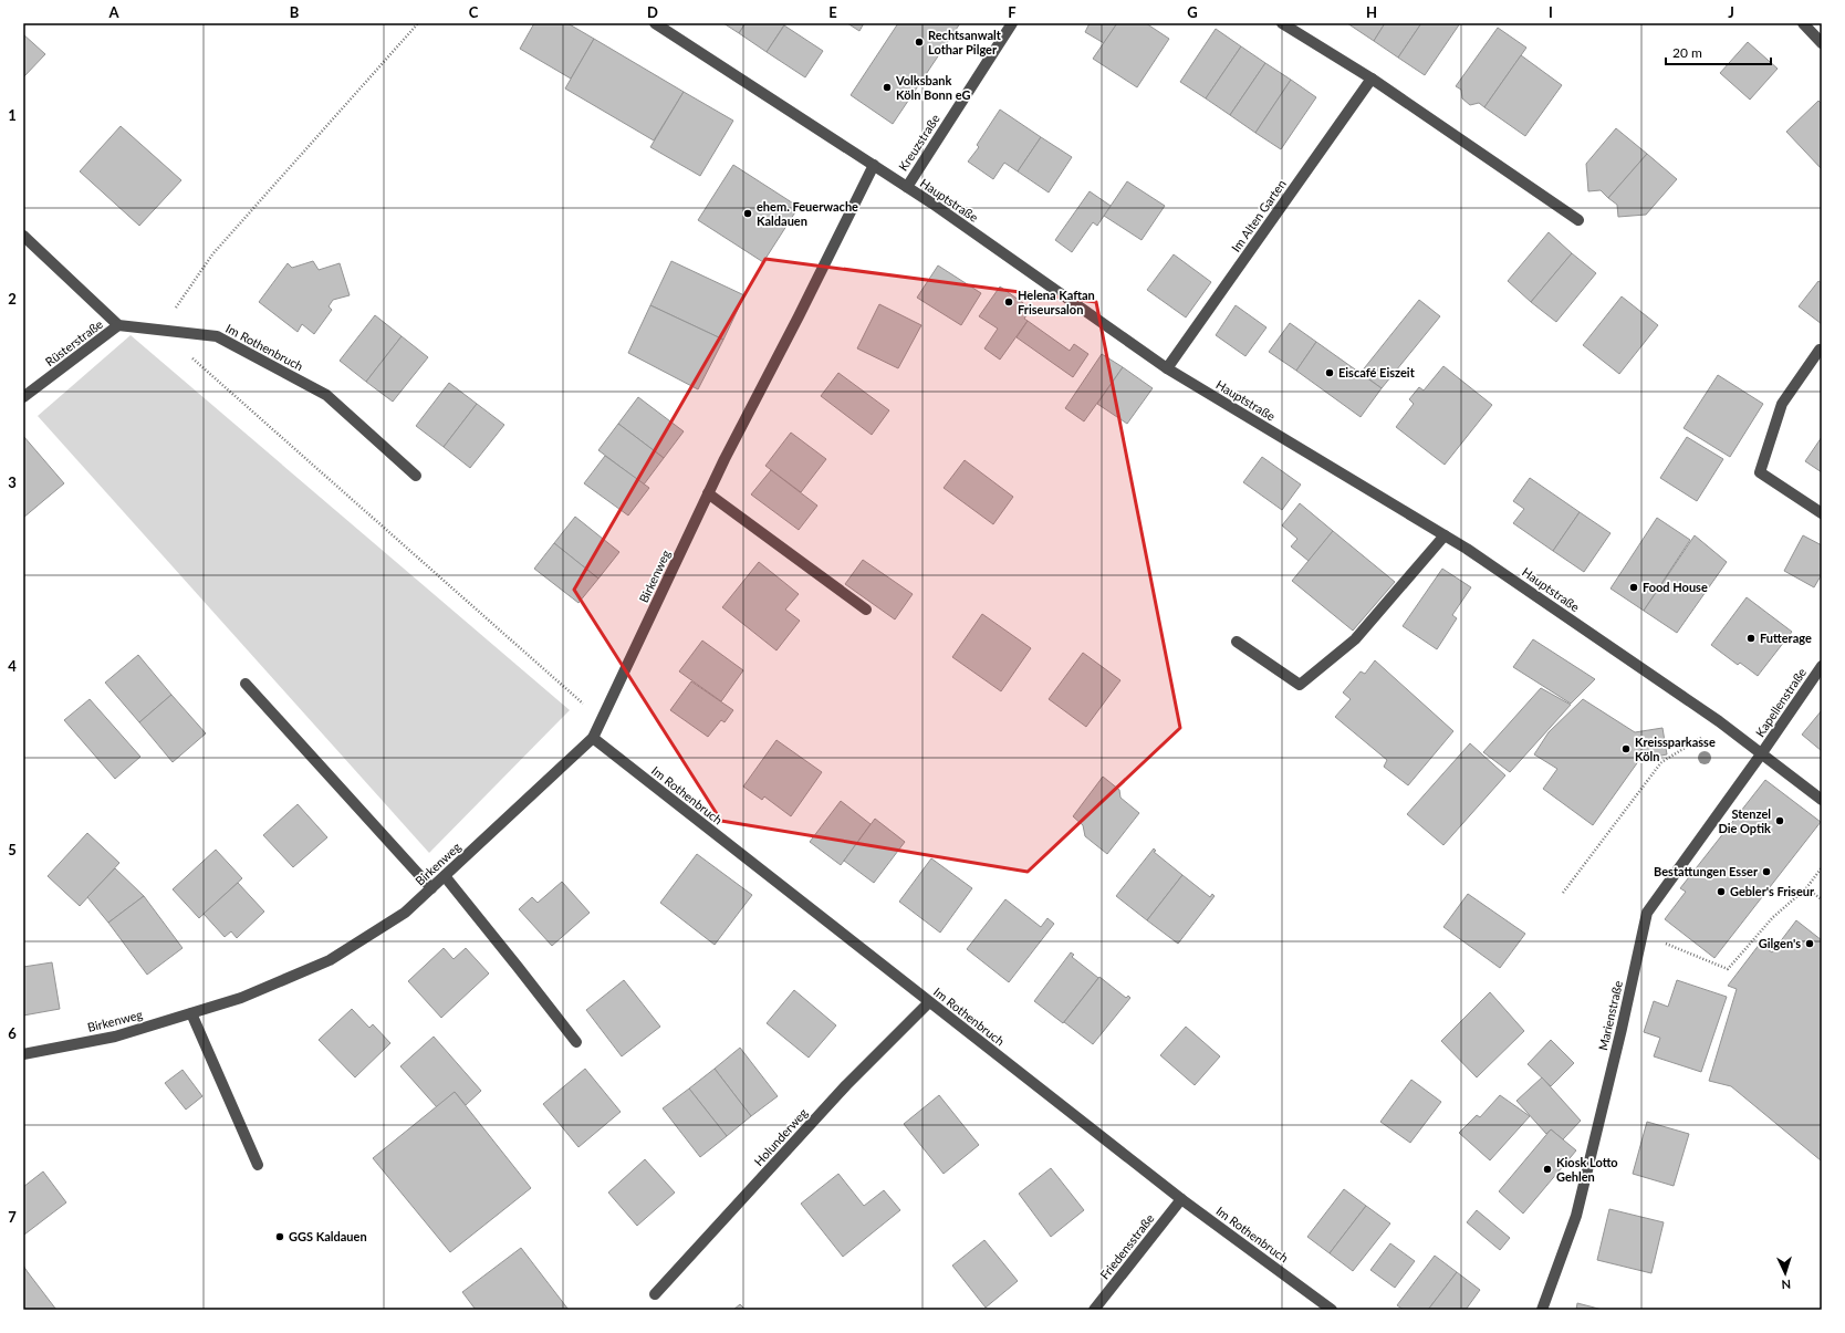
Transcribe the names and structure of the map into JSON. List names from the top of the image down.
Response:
{
  "streets": {
    "street": [
      "Kreuzstraße",
      "Hauptstraße",
      "Im Alten Garten",
      "Rüsterstraße",
      "Im Rothenbruch",
      "Birkenweg",
      "Kapellenstraße",
      "Marienstraße",
      "Holunderweg",
      "Friedensstraße"
    ]
  },
  "crossings": [
    ["Kreuzstraße", "Hauptstraße"],
    ["Hauptstraße", "Im Alten Garten"],
    ["Hauptstraße", "Birkenweg"],
    ["Hauptstraße", "Kapellenstraße"],
    ["Hauptstraße", "Marienstraße"],
    ["Rüsterstraße", "Im Rothenbruch"],
    ["Im Rothenbruch", "Birkenweg"],
    ["Im Rothenbruch", "Holunderweg"],
    ["Im Rothenbruch", "Friedensstraße"],
    ["Kapellenstraße", "Marienstraße"]
  ],
  "places": [
    "Rechtsanwalt Lothar Pilger",
    "Volksbank Köln Bonn eG",
    "ehem. Feuerwache Kaldauen",
    "Helena Kaftan Friseursalon",
    "Eiscafé Eiszeit",
    "Food House",
    "Futterage",
    "Kreissparkasse Köln",
    "Stenzel Die Optik",
    "Bestattungen Esser",
    "Gebler's Friseur",
    "Gilgen's",
    "Kiosk Lotto Gehlen",
    "GGS Kaldauen"
  ],
  "scale_bar": "20 m",
  "north": "bottom",
  "grid": {
    "columns": [
      "A",
      "B",
      "C",
      "D",
      "E",
      "F",
      "G",
      "H",
      "I",
      "J"
    ],
    "rows": [
      "1",
      "2",
      "3",
      "4",
      "5",
      "6",
      "7"
    ]
  }
}
